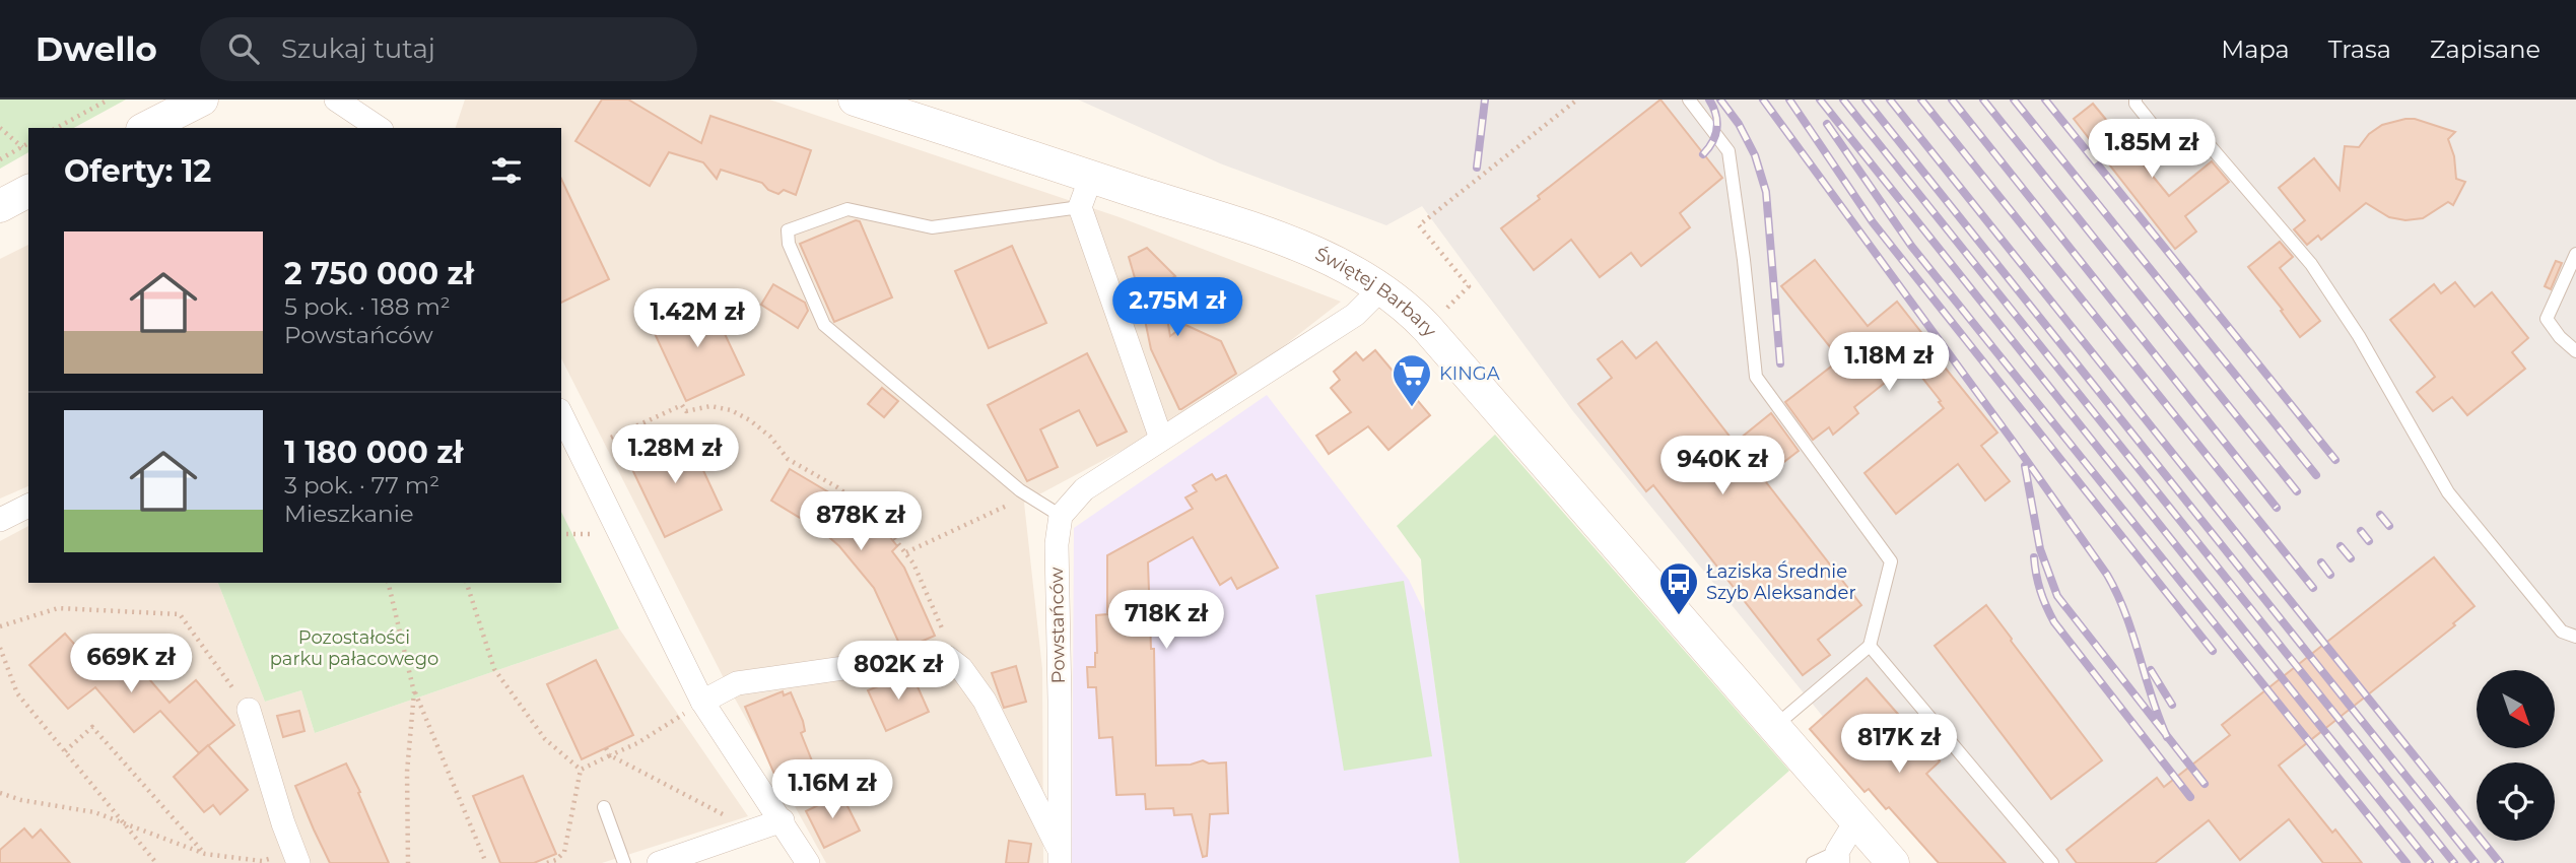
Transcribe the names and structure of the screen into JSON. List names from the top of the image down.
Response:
{
  "streets": {
    "street": ["Świętej Barbary", "Powstańców"]
  },
  "parks": ["Pozostałości parku pałacowego"],
  "places": {
    "supermarket": ["KINGA"],
    "bus stop": ["Łaziska Średnie Szyb Aleksander"]
  },
  "north": "bottom right",
  "page": {
    "header": "Dwello",
    "search": "Szukaj tutaj",
    "nav": ["Mapa", "Trasa", "Zapisane"],
    "price": [
      "1.85M zł",
      "2.75M zł",
      "1.42M zł",
      "1.18M zł",
      "1.28M zł",
      "940K zł",
      "878K zł",
      "718K zł",
      "669K zł",
      "802K zł",
      "817K zł",
      "1.16M zł"
    ],
    "heading": "Oferty: 12",
    "list": [
      {
        "name": "2 750 000 zł",
        "note": "5 pok. · 188 m² · Powstańców"
      },
      {
        "name": "1 180 000 zł",
        "note": "3 pok. · 77 m² · Mieszkanie"
      }
    ]
  }
}
